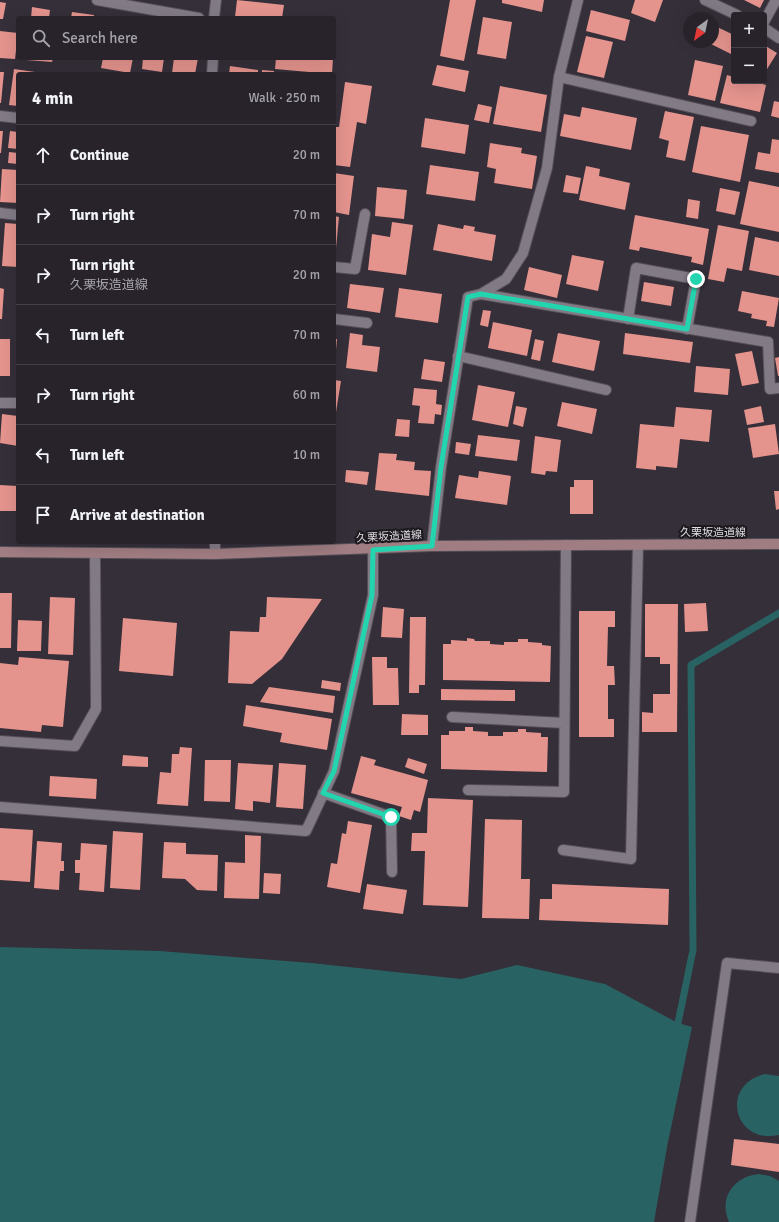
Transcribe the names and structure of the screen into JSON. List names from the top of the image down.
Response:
{
  "streets": {
    "main road": ["久栗坂造道線"]
  },
  "north": "bottom left",
  "page": {
    "map_buttons": ["+", "−"],
    "search": "Search here",
    "heading": ["4 min", "Walk · 250 m"],
    "list": [
      ["Continue", "20 m"],
      ["Turn right", "70 m"],
      ["Turn right", "久栗坂造道線", "20 m"],
      ["Turn left", "70 m"],
      ["Turn right", "60 m"],
      ["Turn left", "10 m"],
      "Arrive at destination"
    ]
  }
}
